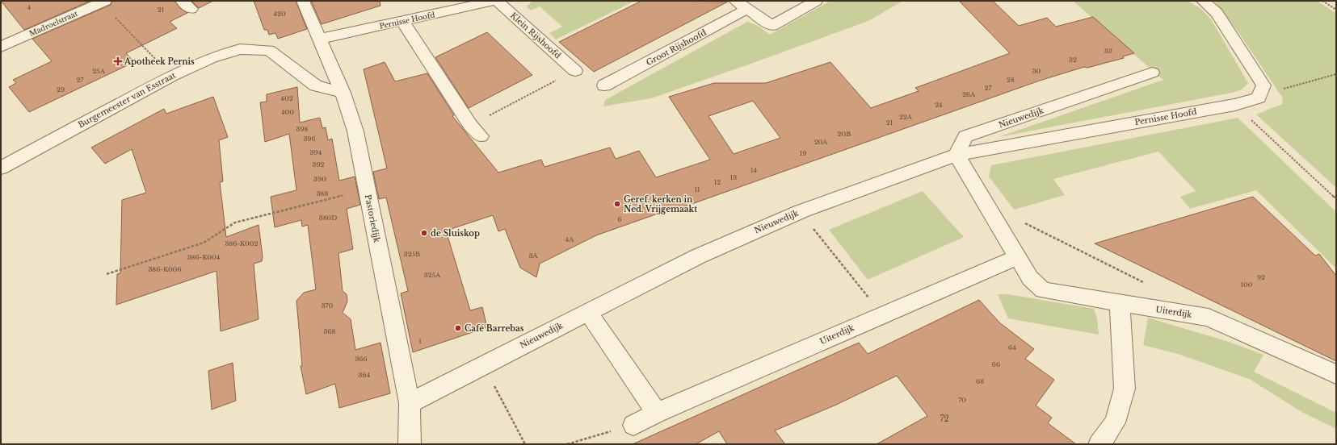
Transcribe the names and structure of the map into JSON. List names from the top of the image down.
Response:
{
  "streets": {
    "street": [
      "Pernisse Hoofd",
      "Madroelstraat",
      "Klein Rijshoofd",
      "Groot Rijshoofd",
      "Burgemeester van Esstraat",
      "Nieuwedijk",
      "Pastoriedijk",
      "Uiterdijk"
    ]
  },
  "crossings": [
    ["Pernisse Hoofd", "Klein Rijshoofd"],
    ["Pernisse Hoofd", "Nieuwedijk"],
    ["Pernisse Hoofd", "Pastoriedijk"],
    ["Pernisse Hoofd", "Uiterdijk"],
    ["Burgemeester van Esstraat", "Pastoriedijk"],
    ["Nieuwedijk", "Pastoriedijk"],
    ["Nieuwedijk", "Uiterdijk"]
  ],
  "places": {
    "health": ["Apotheek Pernis"],
    "other": ["Geref. kerken in Ned. Vrijgemaakt", "de Sluiskop", "Café Barrebas"]
  },
  "house_numbers": [
    "4",
    "21",
    "420",
    "33",
    "32",
    "25A",
    "30",
    "27",
    "28",
    "27",
    "29",
    "26A",
    "402",
    "24",
    "400",
    "22A",
    "21",
    "398",
    "20B",
    "396",
    "20A",
    "394",
    "19",
    "392",
    "14",
    "13",
    "390",
    "12",
    "11",
    "388",
    "380D",
    "6",
    "4A",
    "386-K002",
    "325B",
    "3A",
    "386-K004",
    "386-K006",
    "325A",
    "92",
    "100",
    "370",
    "368",
    "1",
    "64",
    "366",
    "66",
    "364",
    "68",
    "70",
    "72"
  ]
}
